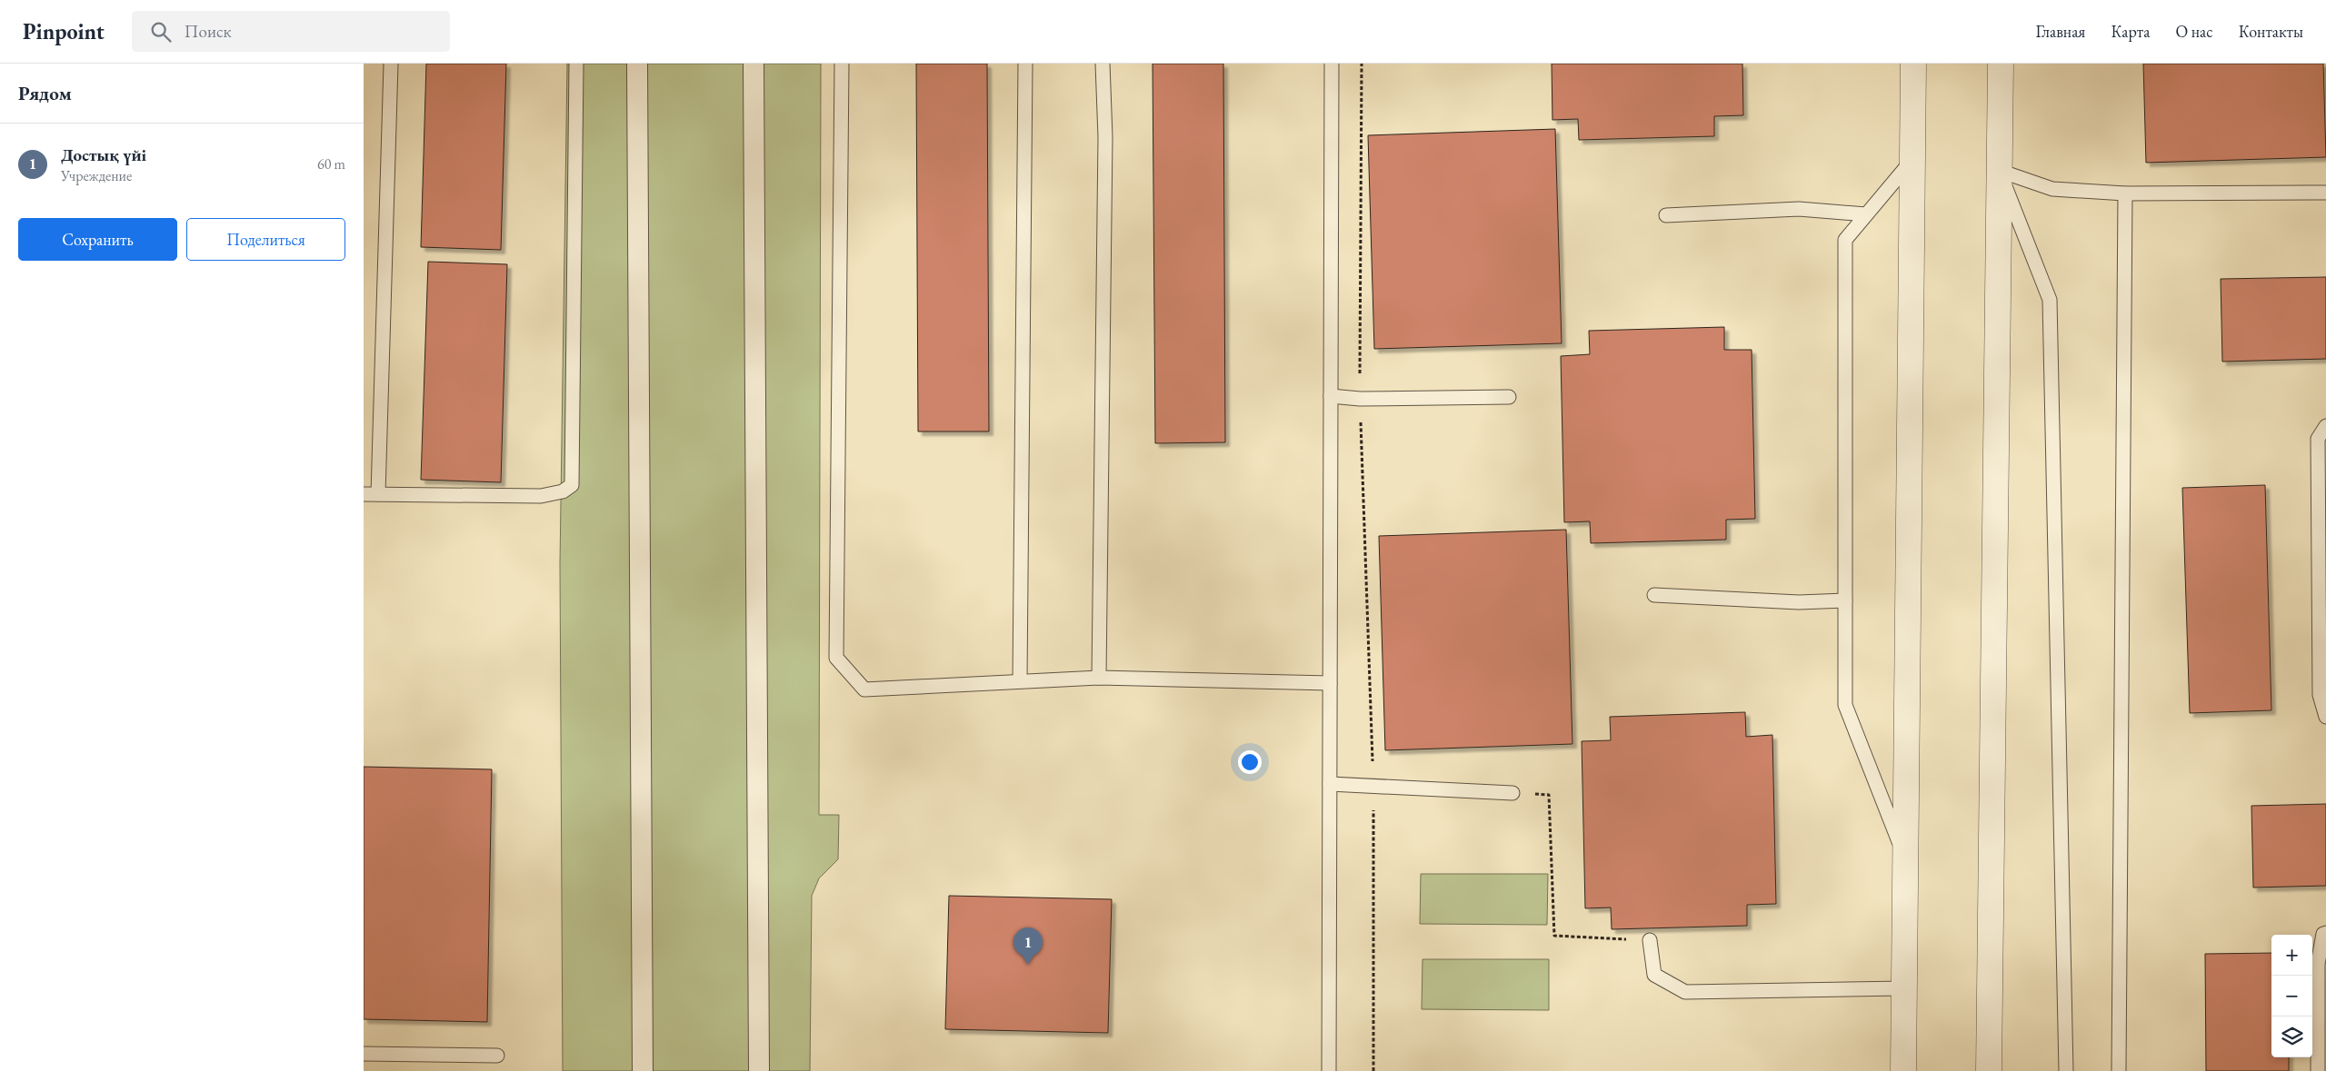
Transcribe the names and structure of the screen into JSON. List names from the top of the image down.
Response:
{
  "page": {
    "header": "Pinpoint",
    "search": "Поиск",
    "nav": [
      "Главная",
      "Карта",
      "О нас",
      "Контакты"
    ],
    "heading": "Рядом",
    "list": [
      {
        "mark": "1",
        "name": "Достық үйі",
        "note": "Учреждение",
        "value": "60 m"
      }
    ],
    "buttons": ["Сохранить", "Поделиться"],
    "pins": "1",
    "map_buttons": ["+", "−"]
  }
}
